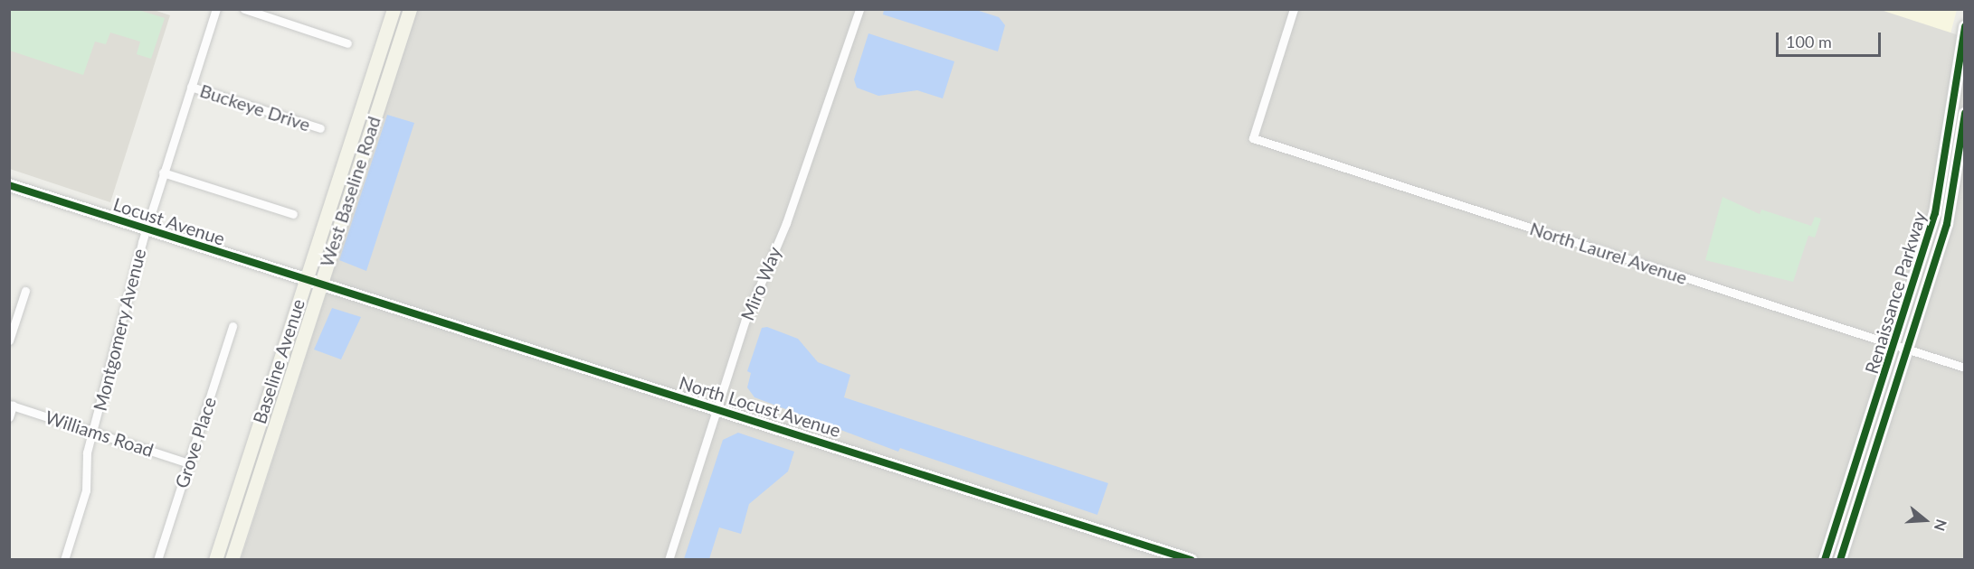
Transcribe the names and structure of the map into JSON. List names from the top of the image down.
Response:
{
  "streets": {
    "main road": ["West Baseline Road", "Baseline Avenue"],
    "street": [
      "Buckeye Drive",
      "Locust Avenue",
      "North Laurel Avenue",
      "Miro Way",
      "Renaissance Parkway",
      "Montgomery Avenue",
      "North Locust Avenue",
      "Williams Road",
      "Grove Place"
    ]
  },
  "crossings": [
    ["Buckeye Drive", "Montgomery Avenue"],
    ["West Baseline Road", "Locust Avenue"],
    ["West Baseline Road", "North Locust Avenue"],
    ["Locust Avenue", "Montgomery Avenue"],
    ["Locust Avenue", "Baseline Avenue"],
    ["Locust Avenue", "North Locust Avenue"],
    ["North Laurel Avenue", "Renaissance Parkway"],
    ["Miro Way", "North Locust Avenue"],
    ["Montgomery Avenue", "Williams Road"],
    ["Williams Road", "Grove Place"]
  ],
  "scale_bar": "100 m",
  "north": "right"
}
